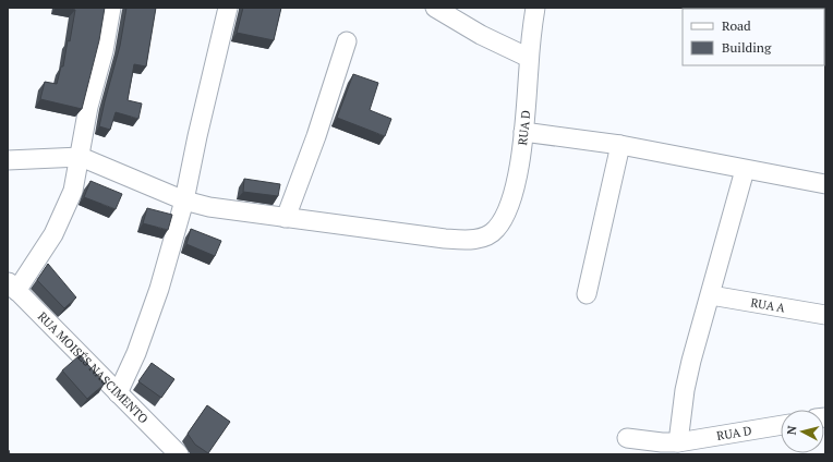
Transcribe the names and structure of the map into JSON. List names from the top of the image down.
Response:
{
  "streets": {
    "street": ["RUA D", "RUA A", "RUA MOISÉS NASCIMENTO"]
  },
  "legend": ["Road", "Building"],
  "north": "left"
}
